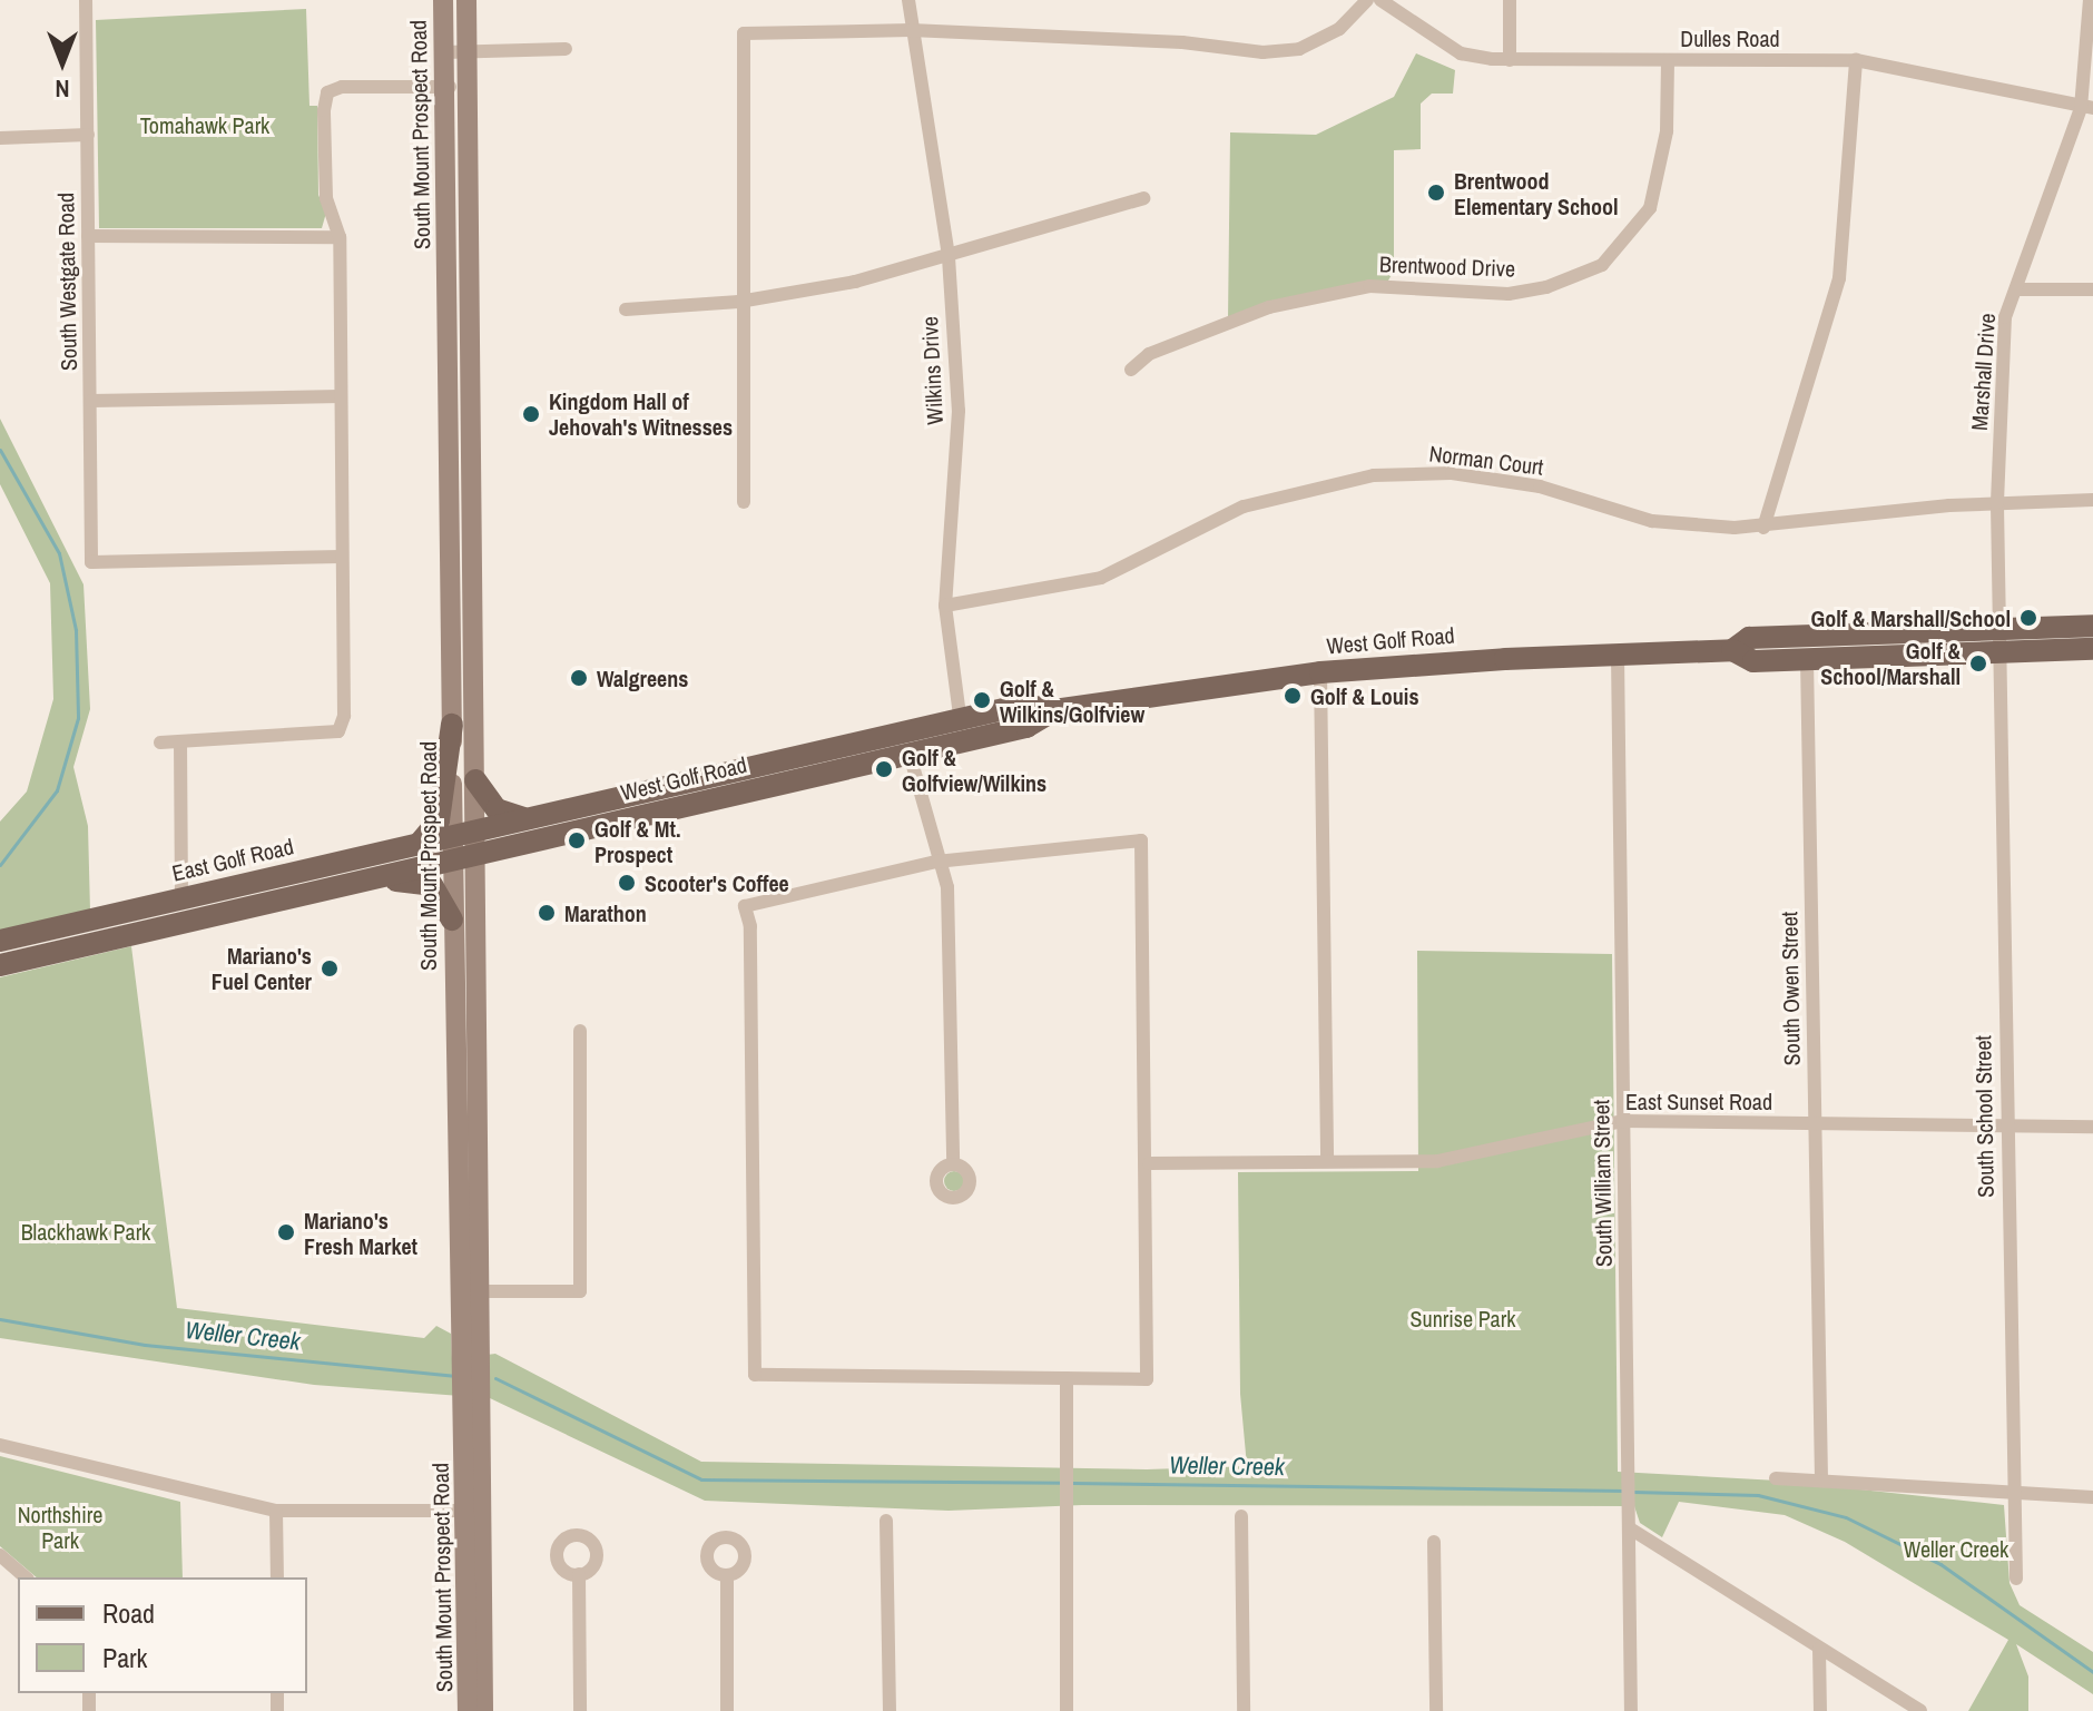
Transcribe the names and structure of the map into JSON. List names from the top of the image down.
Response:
{
  "streets": {
    "main road": ["South Mount Prospect Road", "West Golf Road", "East Golf Road"],
    "street": [
      "Dulles Road",
      "Brentwood Drive",
      "South Westgate Road",
      "Wilkins Drive",
      "Marshall Drive",
      "Norman Court",
      "South Owen Street",
      "East Sunset Road",
      "South School Street",
      "South William Street"
    ]
  },
  "crossings": [
    ["Dulles Road", "Brentwood Drive"],
    ["Dulles Road", "Marshall Drive"],
    ["South Mount Prospect Road", "West Golf Road"],
    ["South Mount Prospect Road", "East Golf Road"],
    ["Wilkins Drive", "Norman Court"],
    ["Wilkins Drive", "West Golf Road"],
    ["Marshall Drive", "Norman Court"],
    ["Marshall Drive", "West Golf Road"],
    ["Marshall Drive", "South School Street"],
    ["West Golf Road", "East Golf Road"],
    ["West Golf Road", "South Owen Street"],
    ["West Golf Road", "South School Street"],
    ["West Golf Road", "South William Street"],
    ["South Owen Street", "East Sunset Road"],
    ["East Sunset Road", "South School Street"],
    ["East Sunset Road", "South William Street"]
  ],
  "water": ["Weller Creek"],
  "parks": [
    "Tomahawk Park",
    "Blackhawk Park",
    "Sunrise Park",
    "Northshire Park",
    "Weller Creek"
  ],
  "places": [
    "Brentwood Elementary School",
    "Kingdom Hall of Jehovah's Witnesses",
    "Golf & Marshall/School",
    "Golf & School/Marshall",
    "Walgreens",
    "Golf & Louis",
    "Golf & Wilkins/Golfview",
    "Golf & Golfview/Wilkins",
    "Golf & Mt. Prospect",
    "Scooter's Coffee",
    "Marathon",
    "Mariano's Fuel Center",
    "Mariano's Fresh Market"
  ],
  "legend": ["Road", "Park"],
  "north": "bottom"
}
